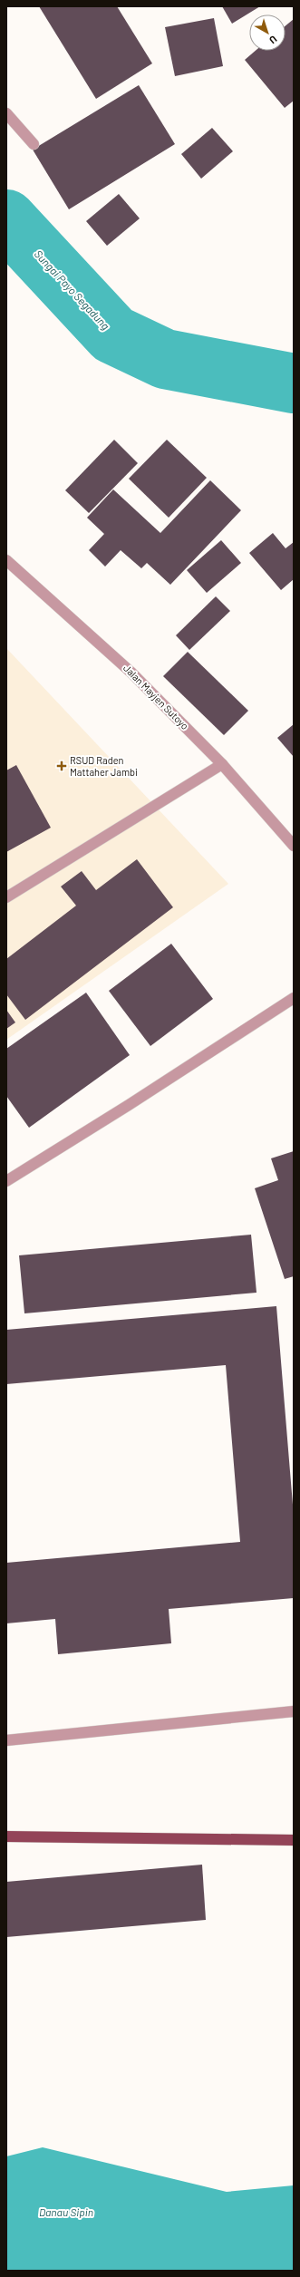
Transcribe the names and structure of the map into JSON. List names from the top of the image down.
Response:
{
  "streets": {
    "street": ["Jalan Mayjen Sutoyo"]
  },
  "water": ["Sungai Payo Segadung", "Danau Sipin"],
  "places": {
    "health": ["RSUD Raden Mattaher Jambi"]
  },
  "north": "bottom right"
}
